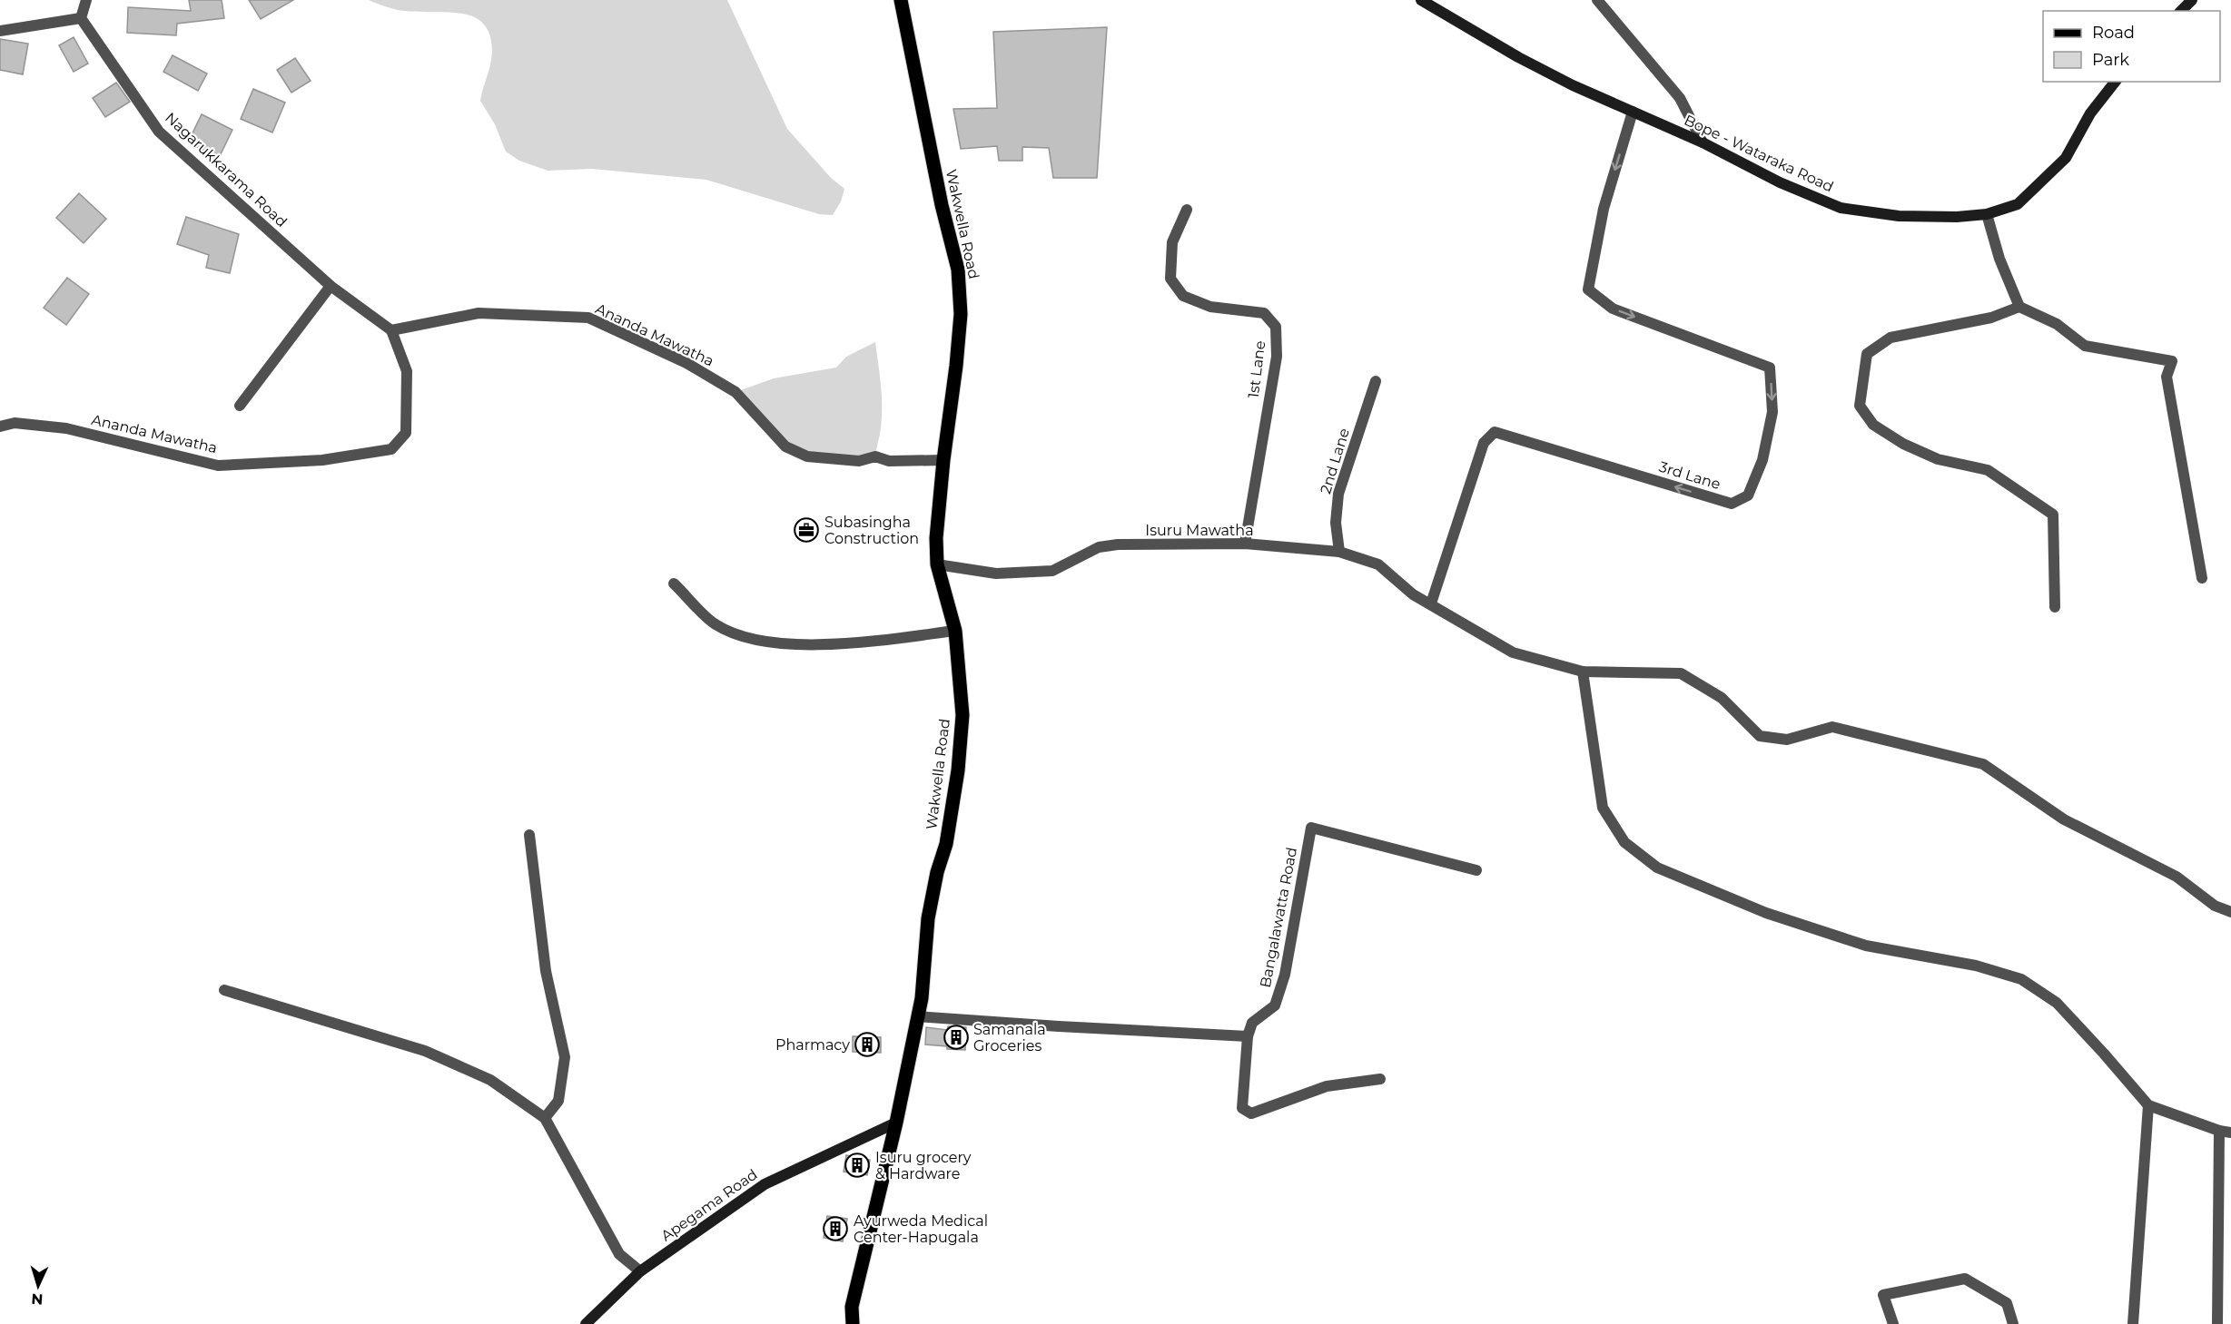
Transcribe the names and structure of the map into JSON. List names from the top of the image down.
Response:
{
  "streets": {
    "main road": ["Wakwella Road"],
    "street": [
      "Bope - Wataraka Road",
      "Nagarukkarama Road",
      "Ananda Mawatha",
      "1st Lane",
      "2nd Lane",
      "3rd Lane",
      "Isuru Mawatha",
      "Bangalawatta Road",
      "Apegama Road"
    ]
  },
  "crossings": [
    ["Bope - Wataraka Road", "3rd Lane"],
    ["Nagarukkarama Road", "Ananda Mawatha"],
    ["Wakwella Road", "Ananda Mawatha"],
    ["Wakwella Road", "Isuru Mawatha"],
    ["Wakwella Road", "Apegama Road"],
    ["1st Lane", "Isuru Mawatha"],
    ["2nd Lane", "Isuru Mawatha"],
    ["3rd Lane", "Isuru Mawatha"]
  ],
  "places": {
    "office": ["Subasingha Construction"],
    "building": [
      "Samanala Groceries",
      "Pharmacy",
      "Isuru grocery & Hardware",
      "Ayurweda Medical Center-Hapugala"
    ]
  },
  "legend": ["Road", "Park"],
  "north": "bottom"
}
